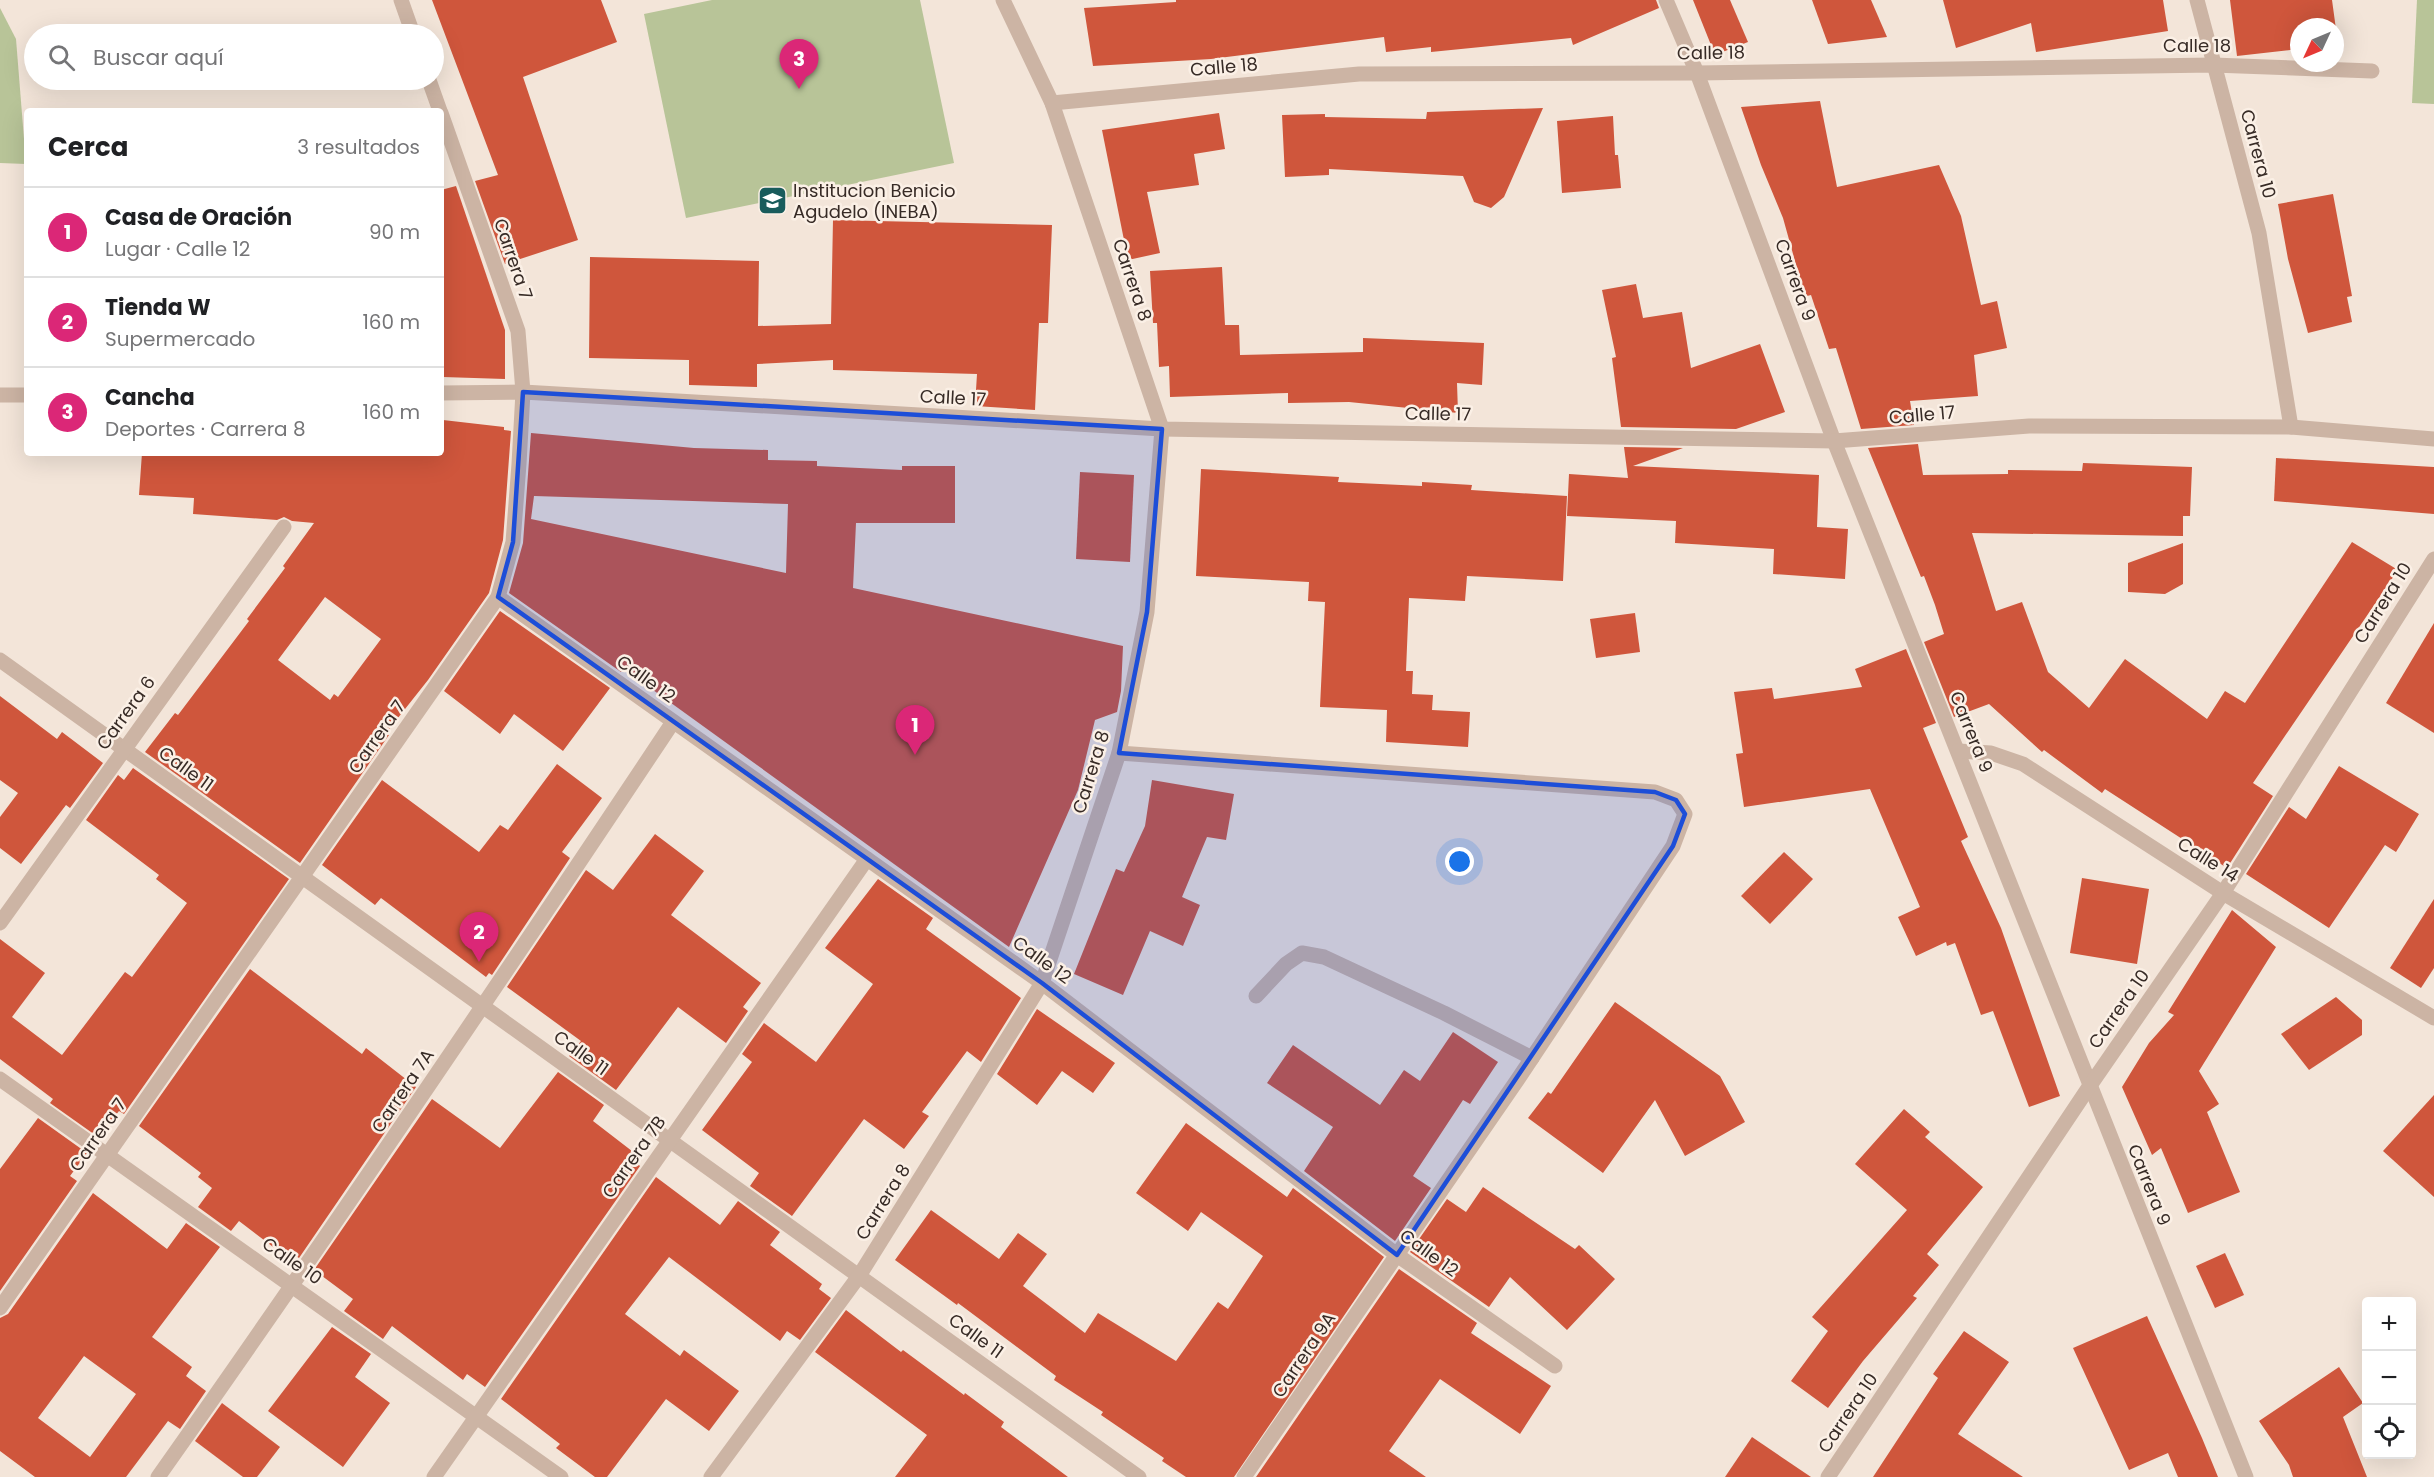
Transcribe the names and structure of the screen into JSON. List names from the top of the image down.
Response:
{
  "streets": {
    "street": [
      "Calle 18",
      "Carrera 10",
      "Carrera 7",
      "Carrera 8",
      "Carrera 9",
      "Calle 17",
      "Calle 12",
      "Carrera 6",
      "Calle 11",
      "Calle 14",
      "Carrera 7A",
      "Carrera 7B",
      "Calle 10",
      "Carrera 9A"
    ]
  },
  "crossings": [
    ["Calle 18", "Carrera 10"],
    ["Calle 18", "Carrera 8"],
    ["Calle 18", "Carrera 9"],
    ["Carrera 10", "Carrera 9"],
    ["Carrera 10", "Calle 17"],
    ["Carrera 10", "Calle 14"],
    ["Carrera 7", "Calle 17"],
    ["Carrera 7", "Calle 12"],
    ["Carrera 7", "Calle 11"],
    ["Carrera 7", "Calle 10"],
    ["Carrera 8", "Calle 17"],
    ["Carrera 8", "Calle 12"],
    ["Carrera 8", "Calle 11"],
    ["Carrera 8", "Carrera 9A"],
    ["Carrera 9", "Calle 17"],
    ["Carrera 9", "Calle 14"],
    ["Calle 12", "Carrera 7A"],
    ["Calle 12", "Carrera 7B"],
    ["Calle 12", "Carrera 9A"],
    ["Carrera 6", "Calle 11"],
    ["Calle 11", "Carrera 7A"],
    ["Calle 11", "Carrera 7B"],
    ["Carrera 7A", "Calle 10"],
    ["Carrera 7B", "Calle 10"]
  ],
  "places": {
    "school or university": ["Institucion Benicio Agudelo (INEBA)"]
  },
  "north": "bottom left",
  "page": {
    "search": "Buscar aquí",
    "pins": ["3", "1", "2"],
    "heading": ["Cerca", "3 resultados"],
    "list": [
      {
        "mark": "1",
        "name": "Casa de Oración",
        "note": "Lugar · Calle 12",
        "value": "90 m"
      },
      {
        "mark": "2",
        "name": "Tienda W",
        "note": "Supermercado",
        "value": "160 m"
      },
      {
        "mark": "3",
        "name": "Cancha",
        "note": "Deportes · Carrera 8",
        "value": "160 m"
      }
    ],
    "map_buttons": ["+", "−"]
  }
}
